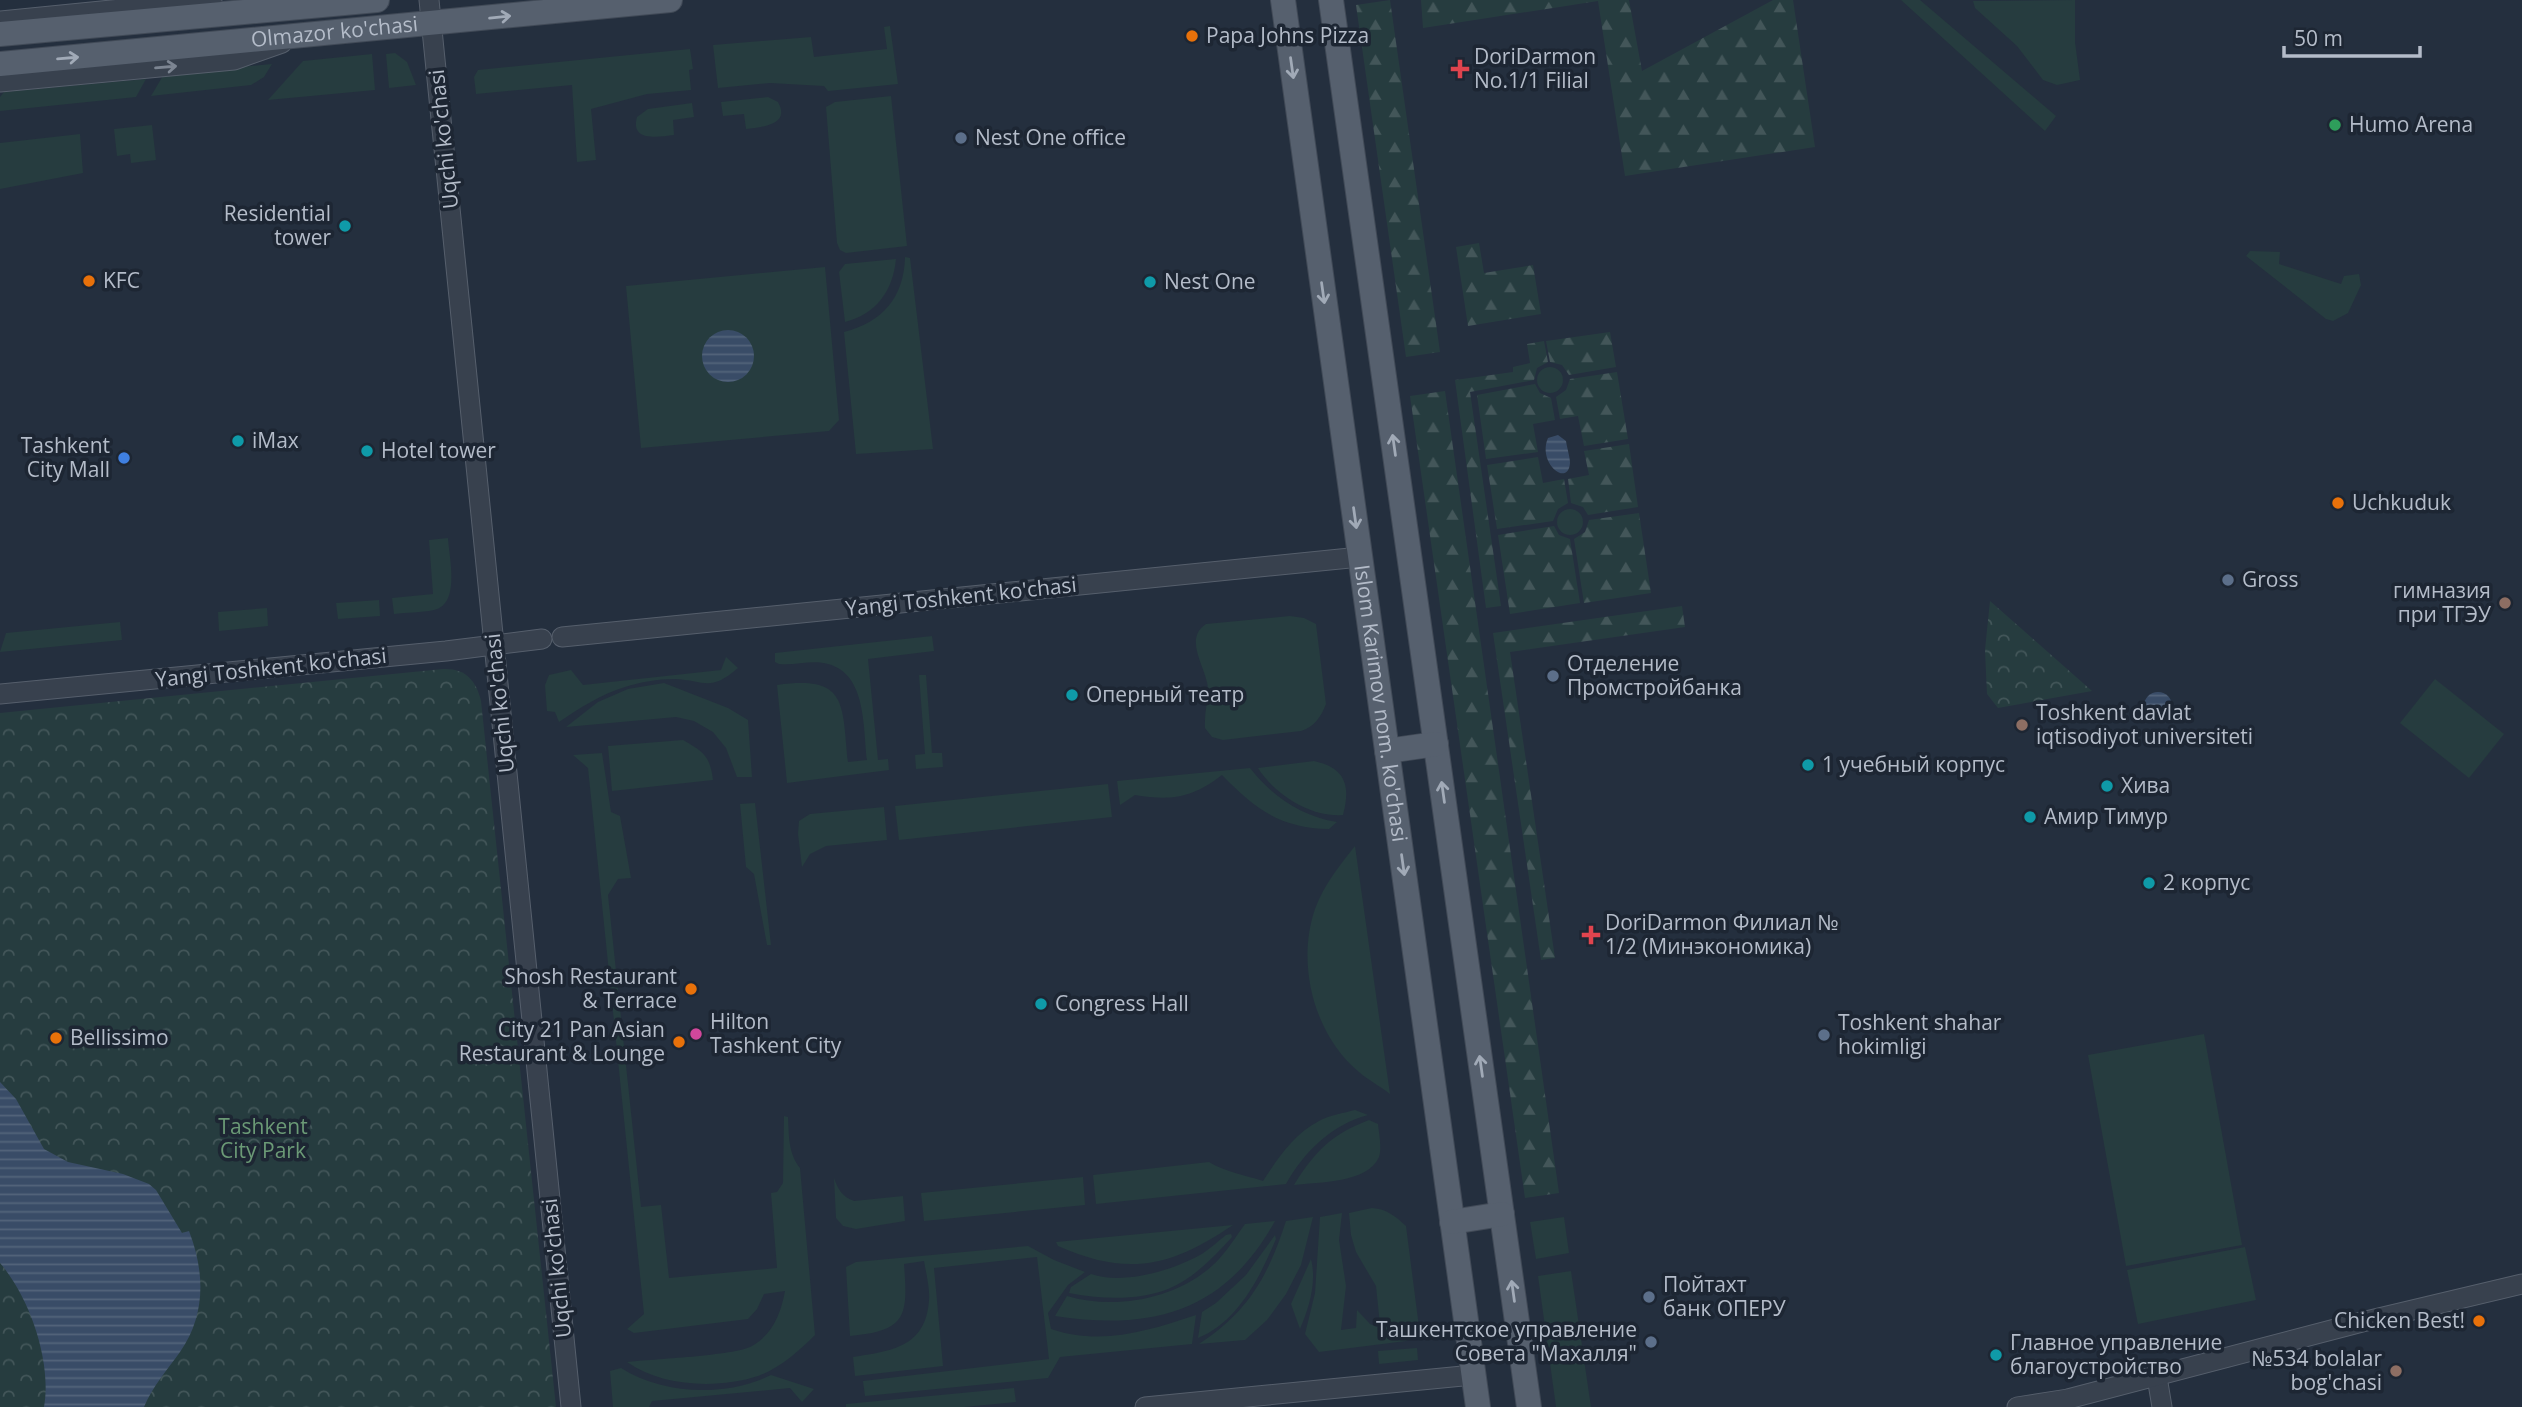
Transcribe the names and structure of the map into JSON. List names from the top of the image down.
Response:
{
  "streets": {
    "main road": ["Olmazor ko'chasi", "Islom Karimov nom. ko'chasi"],
    "street": ["Uqchi ko'chasi", "Yangi Toshkent ko'chasi"]
  },
  "crossings": [
    ["Olmazor ko'chasi", "Uqchi ko'chasi"],
    ["Uqchi ko'chasi", "Yangi Toshkent ko'chasi"],
    ["Yangi Toshkent ko'chasi", "Islom Karimov nom. ko'chasi"]
  ],
  "parks": ["Tashkent City Park"],
  "places": {
    "other": [
      "Papa Johns Pizza",
      "Humo Arena",
      "Nest One office",
      "Residential tower",
      "KFC",
      "Nest One",
      "iMax",
      "Hotel tower",
      "Tashkent City Mall",
      "Uchkuduk",
      "Gross",
      "гимназия при ТГЭУ",
      "Отделение Промстройбанка",
      "Оперный театр",
      "Toshkent davlat iqtisodiyot universiteti",
      "1 учебный корпус",
      "Хива",
      "Амир Тимур",
      "2 корпус",
      "Shosh Restaurant & Terrace",
      "Congress Hall",
      "Hilton Tashkent City",
      "Toshkent shahar hokimligi",
      "Bellissimo",
      "City 21 Pan Asian Restaurant & Lounge",
      "Пойтахт банк ОПЕРУ",
      "Chicken Best!",
      "Ташкентское управление Совета \"Махалля\"",
      "Главное управление благоустройство",
      "№534 bolalar bog'chasi"
    ],
    "health": ["DoriDarmon No.1/1 Filial", "DoriDarmon Филиал № 1/2 (Минэкономика)"]
  },
  "scale_bar": "50 m"
}
